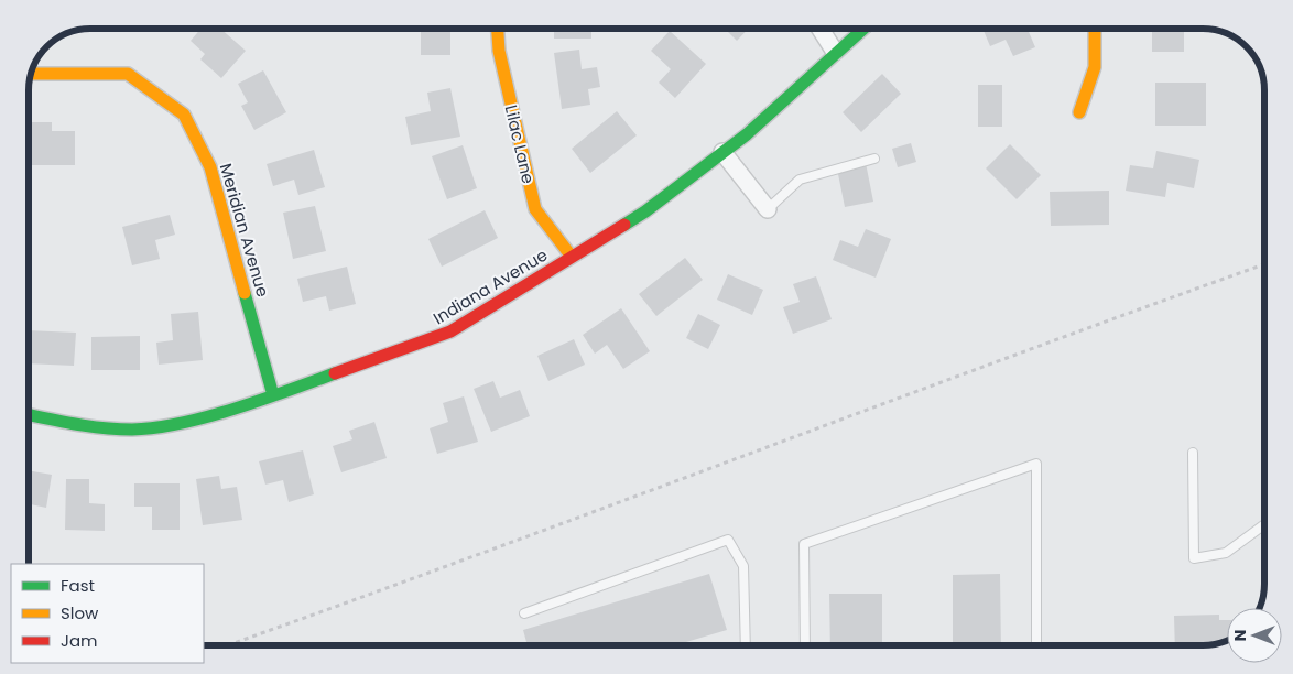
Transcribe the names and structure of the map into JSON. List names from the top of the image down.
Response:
{
  "streets": {
    "street": ["Lilac Lane", "Meridian Avenue", "Indiana Avenue"]
  },
  "crossings": [
    ["Lilac Lane", "Indiana Avenue"],
    ["Meridian Avenue", "Indiana Avenue"]
  ],
  "legend": ["Fast", "Slow", "Jam"],
  "north": "left"
}
